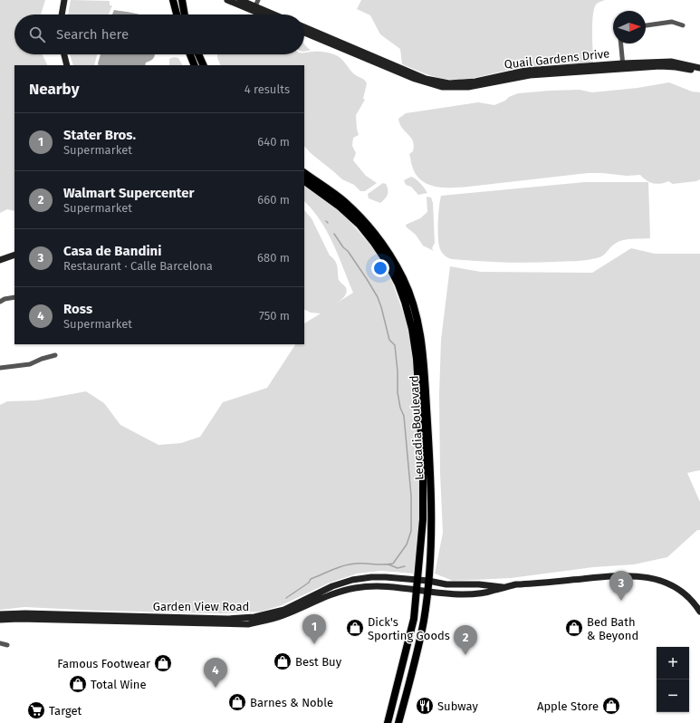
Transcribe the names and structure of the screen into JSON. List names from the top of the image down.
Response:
{
  "streets": {
    "main road": ["Quail Gardens Drive", "Leucadia Boulevard", "Garden View Road"]
  },
  "crossings": [
    ["Leucadia Boulevard", "Garden View Road"]
  ],
  "places": {
    "shop": [
      "Dick's Sporting Goods",
      "Bed Bath & Beyond",
      "Best Buy",
      "Famous Footwear",
      "Total Wine",
      "Barnes & Noble",
      "Apple Store"
    ],
    "restaurant": ["Subway"],
    "supermarket": ["Target"]
  },
  "north": "right",
  "page": {
    "search": "Search here",
    "heading": ["Nearby", "4 results"],
    "list": [
      {
        "mark": "1",
        "name": "Stater Bros.",
        "note": "Supermarket",
        "value": "640 m"
      },
      {
        "mark": "2",
        "name": "Walmart Supercenter",
        "note": "Supermarket",
        "value": "660 m"
      },
      {
        "mark": "3",
        "name": "Casa de Bandini",
        "note": "Restaurant · Calle Barcelona",
        "value": "680 m"
      },
      {
        "mark": "4",
        "name": "Ross",
        "note": "Supermarket",
        "value": "750 m"
      }
    ],
    "pins": [
      "3",
      "1",
      "2",
      "4"
    ],
    "map_buttons": ["+", "−"]
  }
}
